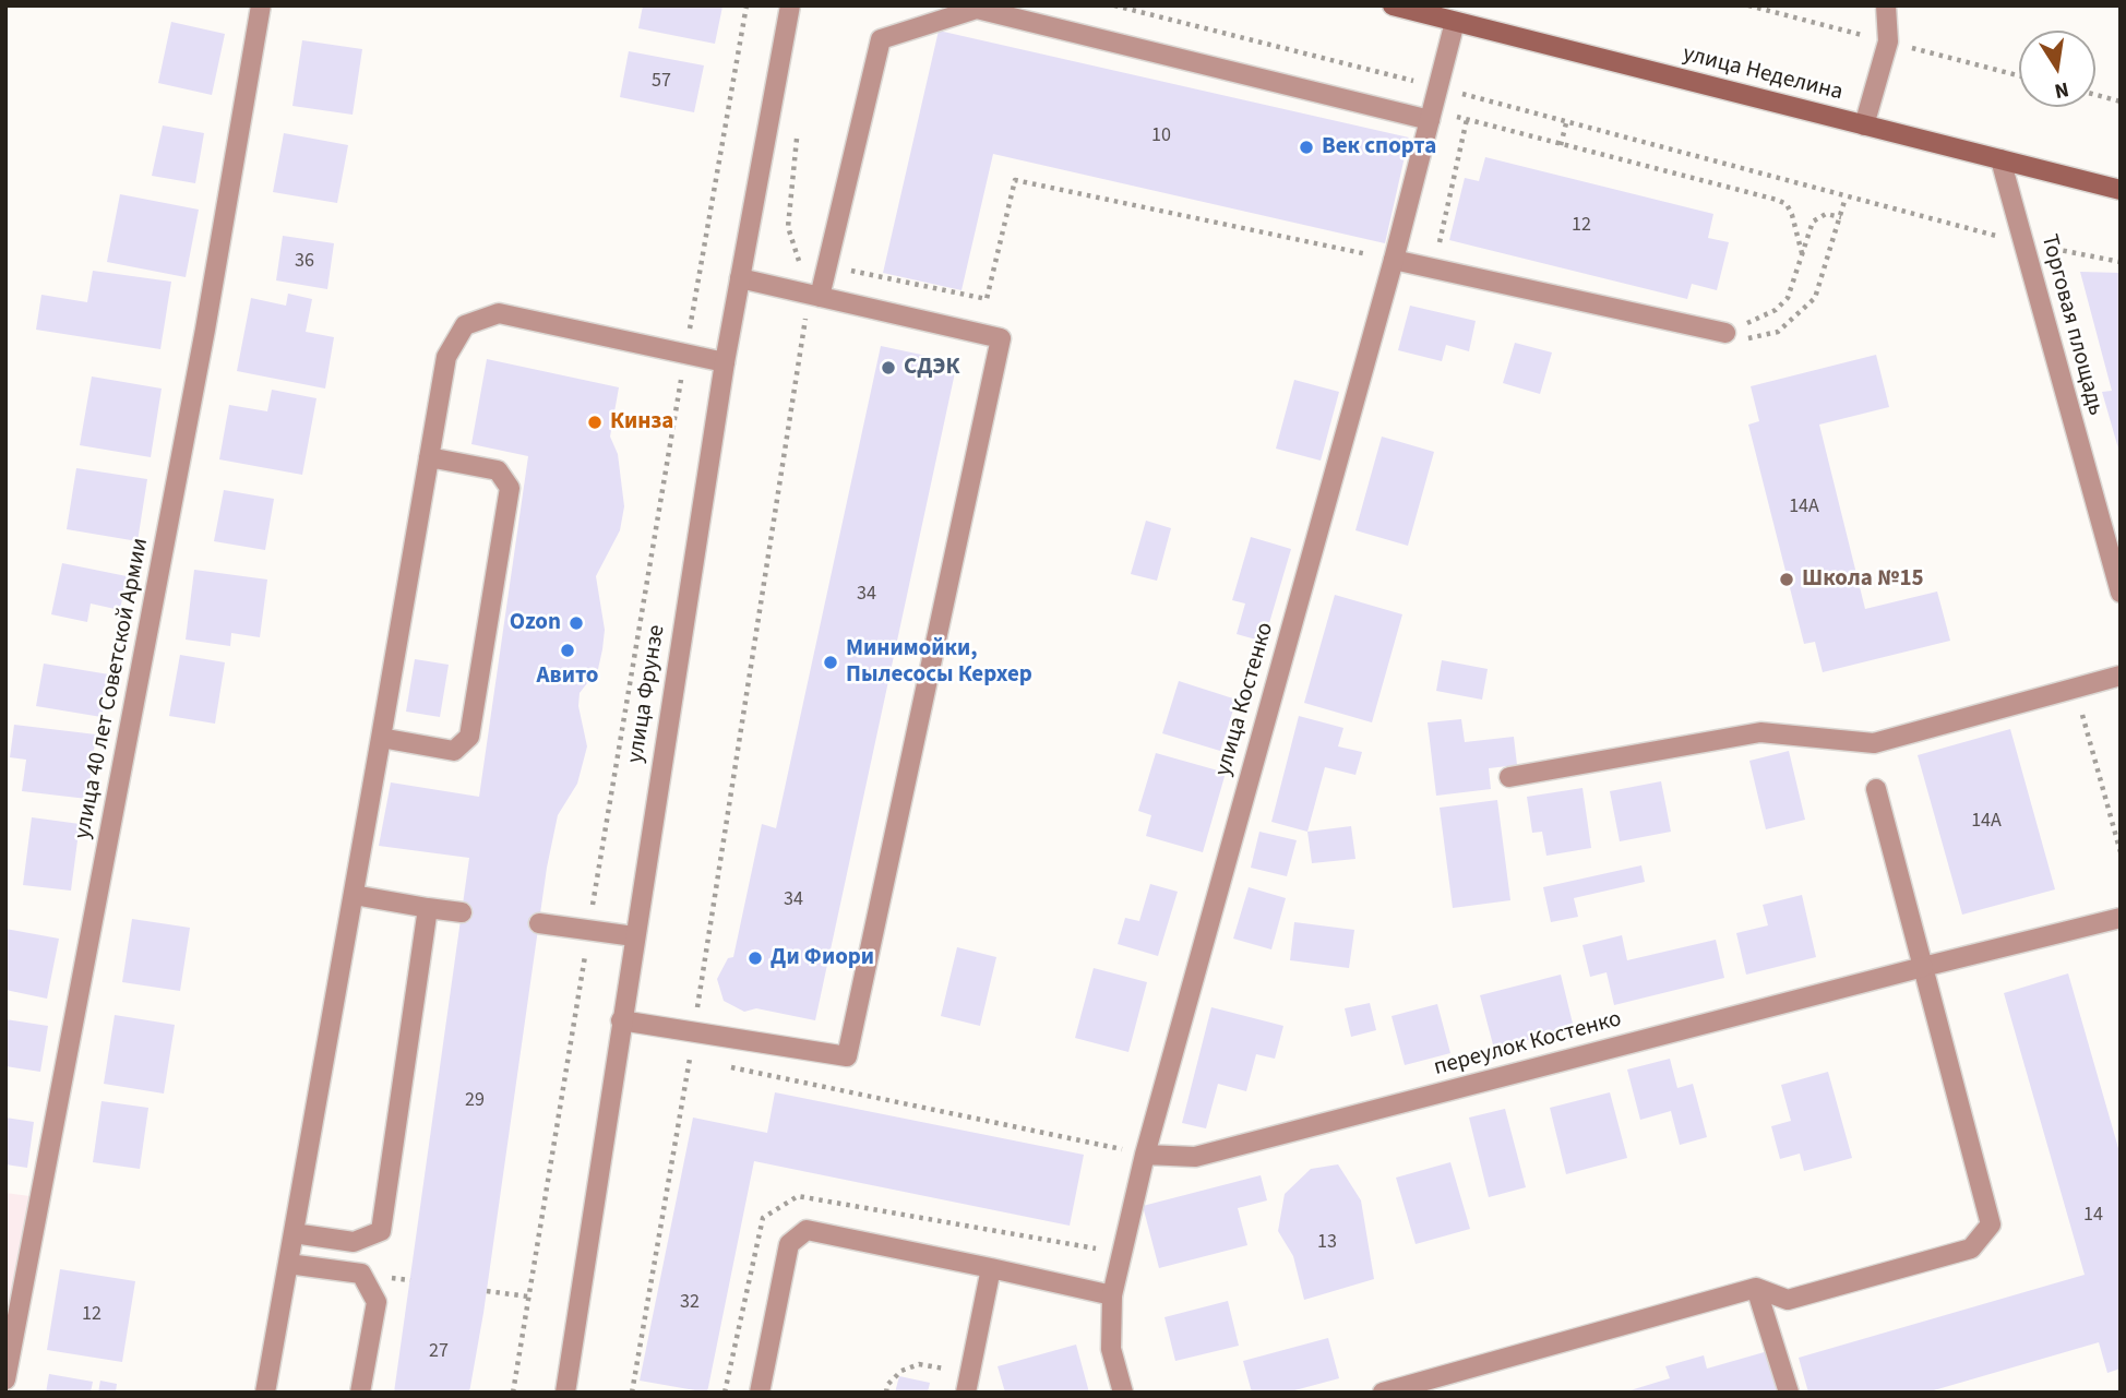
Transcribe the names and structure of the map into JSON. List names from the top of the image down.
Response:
{
  "streets": {
    "main road": ["улица Неделина"],
    "street": [
      "Торговая площадь",
      "улица 40 лет Советской Армии",
      "улица Фрунзе",
      "улица Костенко",
      "переулок Костенко"
    ]
  },
  "crossings": [
    ["улица Неделина", "Торговая площадь"],
    ["улица Неделина", "улица Костенко"],
    ["улица Костенко", "переулок Костенко"]
  ],
  "places": [
    "Век спорта",
    "СДЭК",
    "Кинза",
    "Школа №15",
    "Ozon",
    "Авито",
    "Минимойки, Пылесосы Керхер",
    "Ди Фиори"
  ],
  "house_numbers": [
    "57",
    "10",
    "12",
    "36",
    "14А",
    "34",
    "14А",
    "34",
    "29",
    "14",
    "13",
    "32",
    "12",
    "27"
  ],
  "north": "bottom"
}
